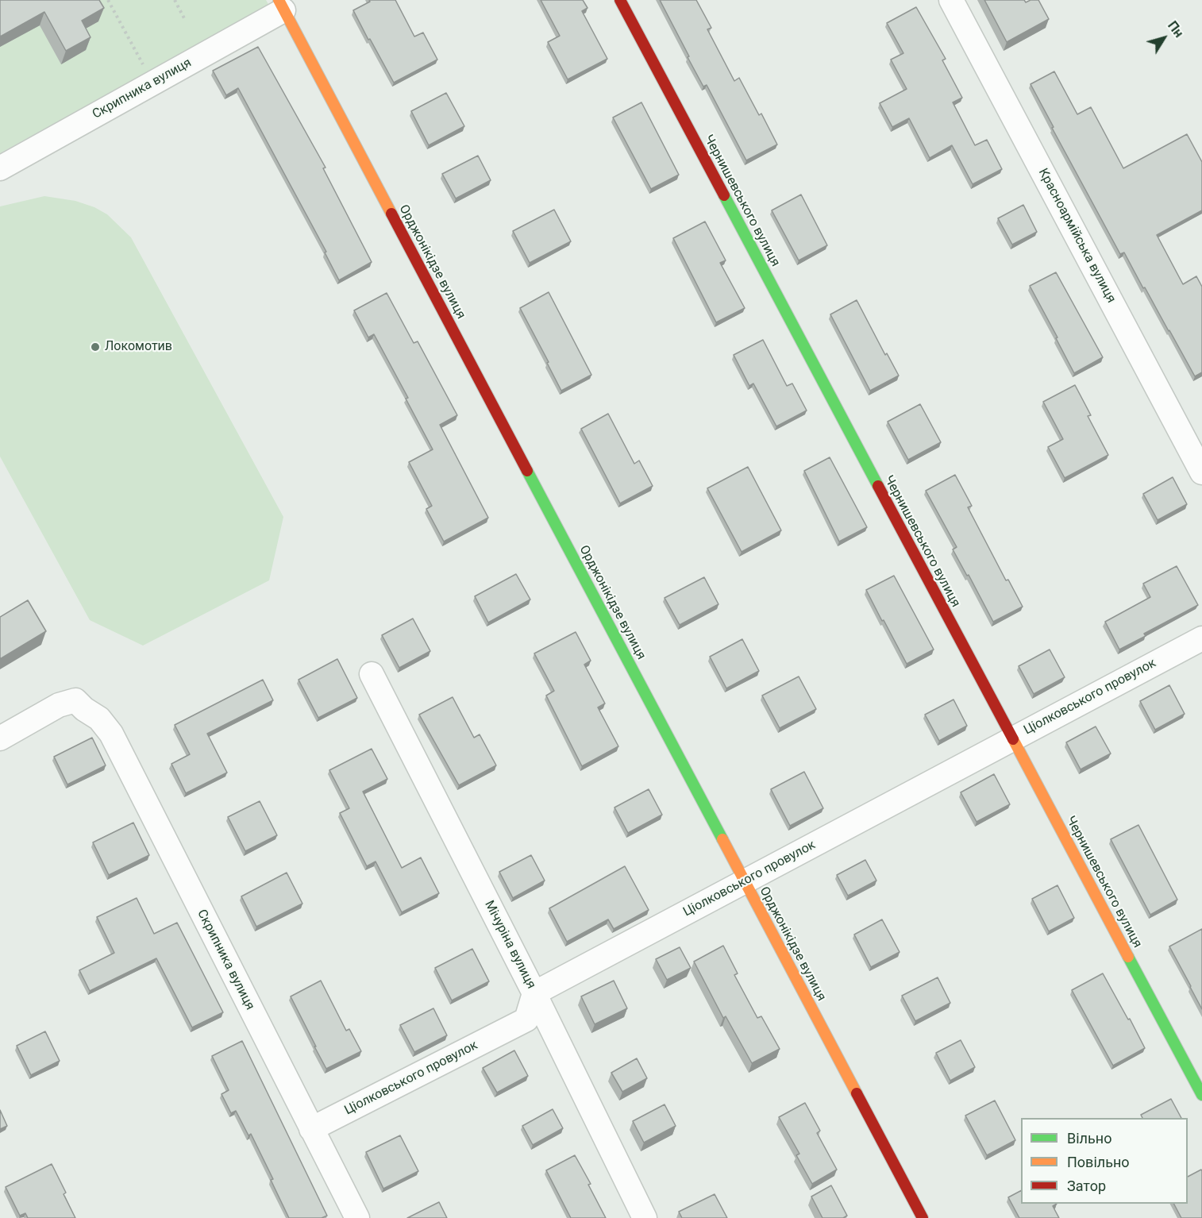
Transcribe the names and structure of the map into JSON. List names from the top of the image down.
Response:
{
  "streets": {
    "main road": ["Чернишевського вулиця", "Орджонікідзе вулиця"],
    "street": [
      "Скрипника вулиця",
      "Красноармійська вулиця",
      "Ціолковського провулок",
      "Мічуріна вулиця"
    ]
  },
  "crossings": [
    ["Скрипника вулиця", "Орджонікідзе вулиця"],
    ["Скрипника вулиця", "Ціолковського провулок"],
    ["Чернишевського вулиця", "Ціолковського провулок"],
    ["Орджонікідзе вулиця", "Ціолковського провулок"],
    ["Ціолковського провулок", "Мічуріна вулиця"]
  ],
  "places": ["Локомотив"],
  "legend": ["Вільно", "Повільно", "Затор"],
  "north": "top right"
}
